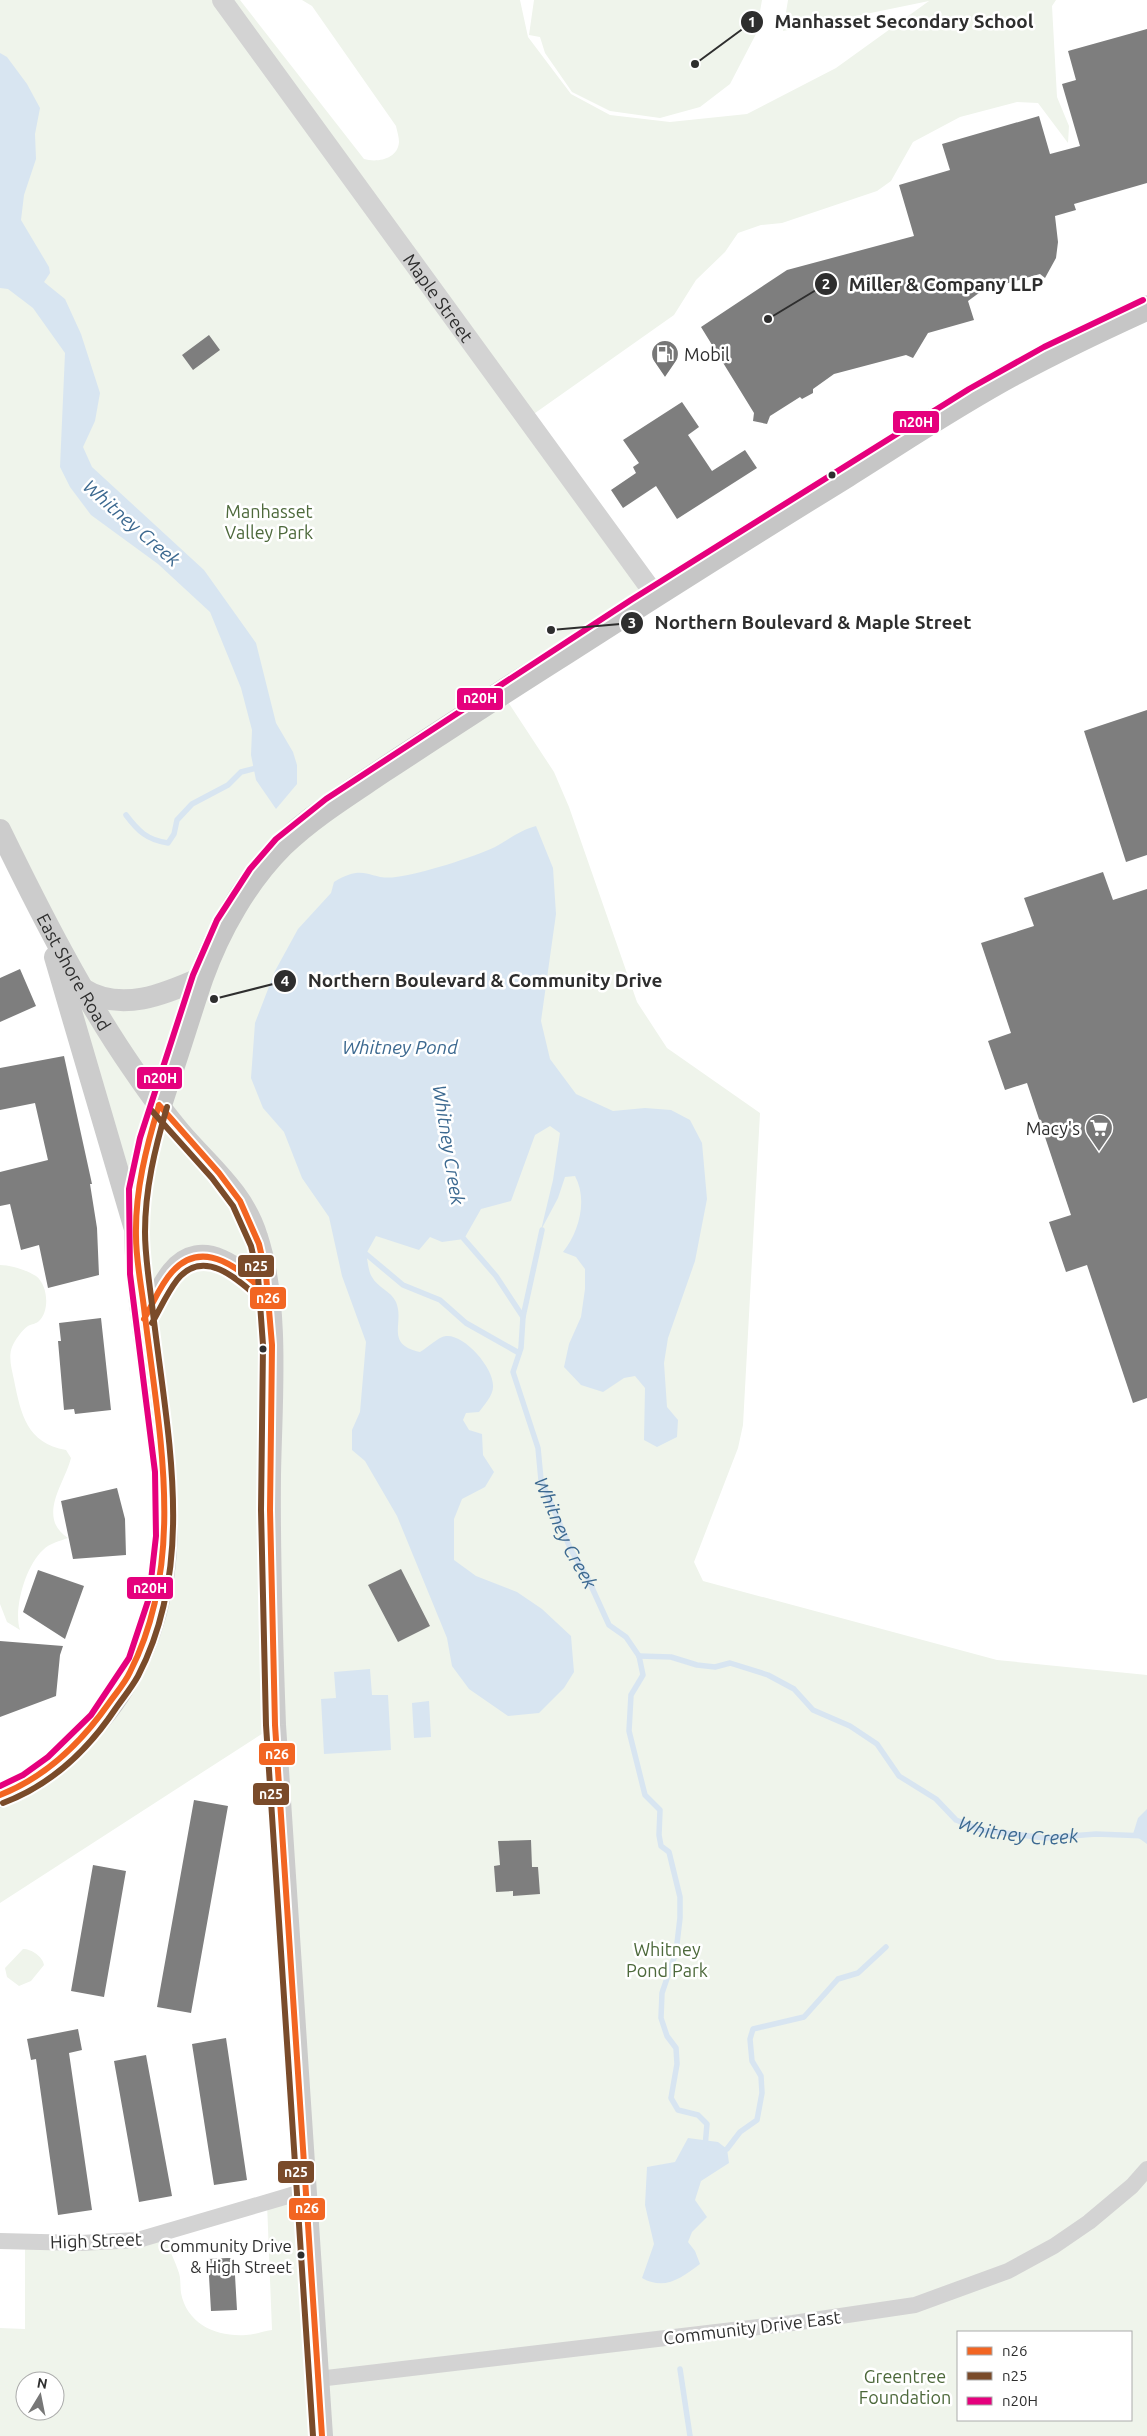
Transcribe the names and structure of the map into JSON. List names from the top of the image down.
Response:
{
  "streets": {
    "main road": ["East Shore Road"],
    "street": ["Maple Street", "High Street", "Community Drive East"]
  },
  "crossings": [
    ["East Shore Road", "High Street"],
    ["East Shore Road", "Community Drive East"]
  ],
  "water": ["Whitney Creek", "Whitney Pond"],
  "parks": ["Manhasset Valley Park", "Whitney Pond Park", "Greentree Foundation"],
  "places": {
    "other": [
      "Manhasset Secondary School",
      "Miller & Company LLP",
      "Northern Boulevard & Maple Street",
      "Northern Boulevard & Community Drive",
      "Community Drive & High Street"
    ],
    "fuel station": ["Mobil"],
    "supermarket": ["Macy's"]
  },
  "lines": ["transit line n20H", "transit line n26", "transit line n25"],
  "legend": ["n26", "n25", "n20H"],
  "north": "top"
}
